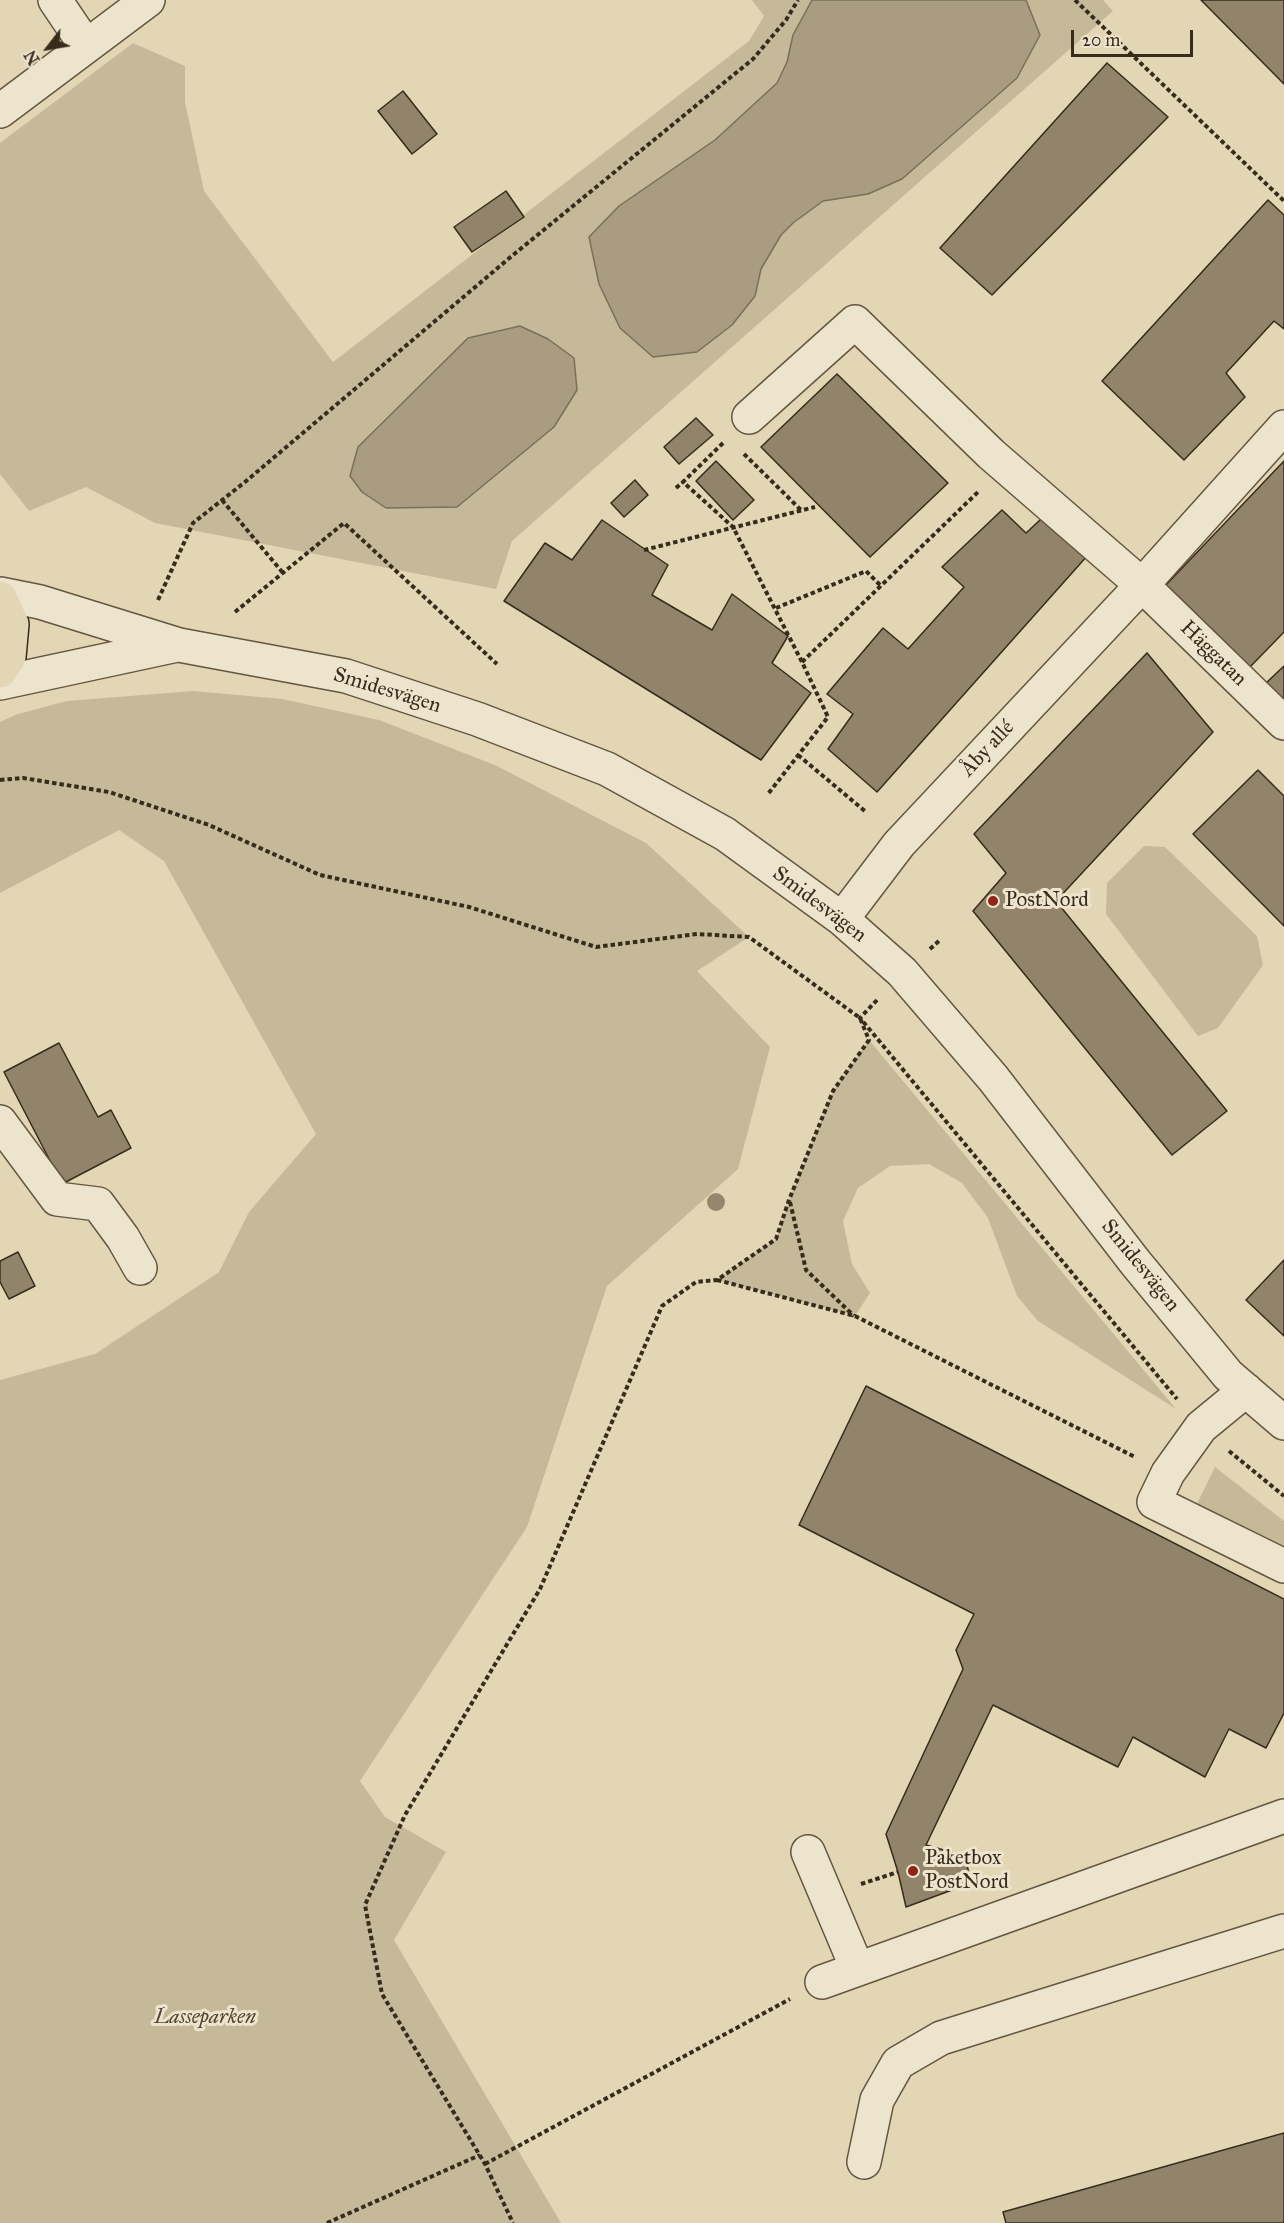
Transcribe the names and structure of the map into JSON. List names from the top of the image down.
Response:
{
  "streets": {
    "street": ["Häggatan", "Smidesvägen", "Åby allé"]
  },
  "crossings": [
    ["Häggatan", "Åby allé"],
    ["Smidesvägen", "Åby allé"]
  ],
  "parks": ["Lasseparken"],
  "places": ["PostNord", "Paketbox PostNord"],
  "scale_bar": "20 m",
  "north": "bottom left"
}
